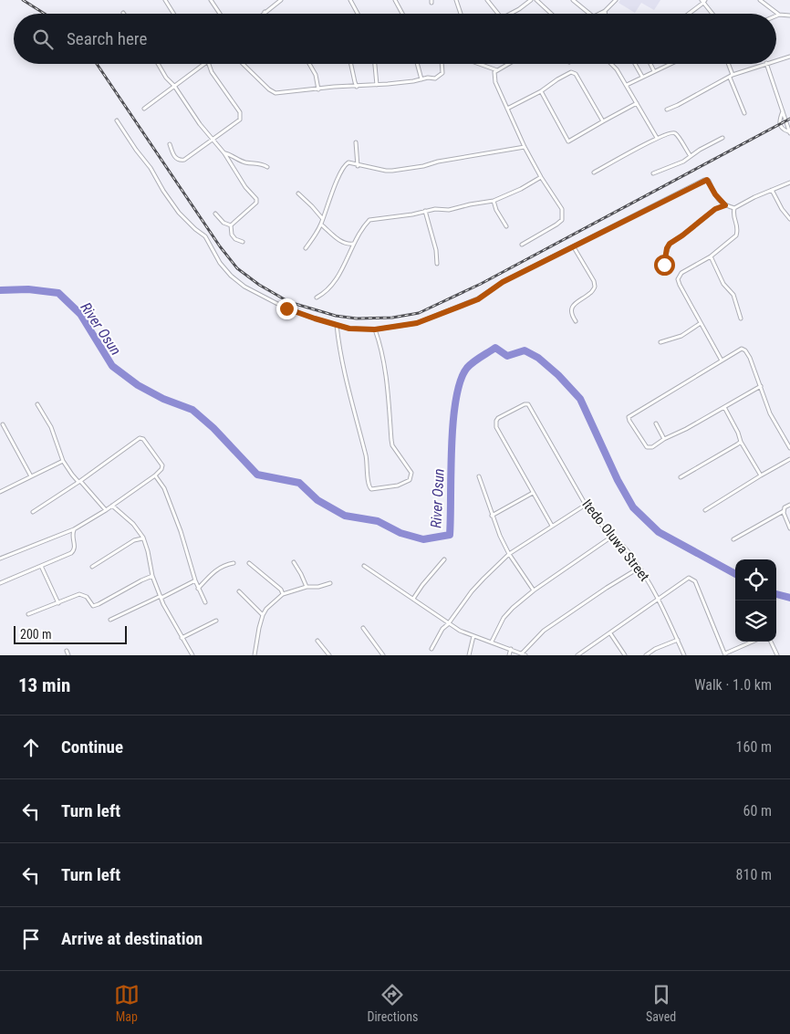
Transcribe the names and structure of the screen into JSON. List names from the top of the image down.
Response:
{
  "streets": {
    "street": ["Itedo Oluwa Street"]
  },
  "water": ["River Osun"],
  "scale_bar": "200 m",
  "page": {
    "search": "Search here",
    "scale": "200 m",
    "heading": ["13 min", "Walk · 1.0 km"],
    "list": [
      ["Continue", "160 m"],
      ["Turn left", "60 m"],
      ["Turn left", "810 m"],
      "Arrive at destination"
    ],
    "nav": ["Map", "Directions", "Saved"]
  }
}
